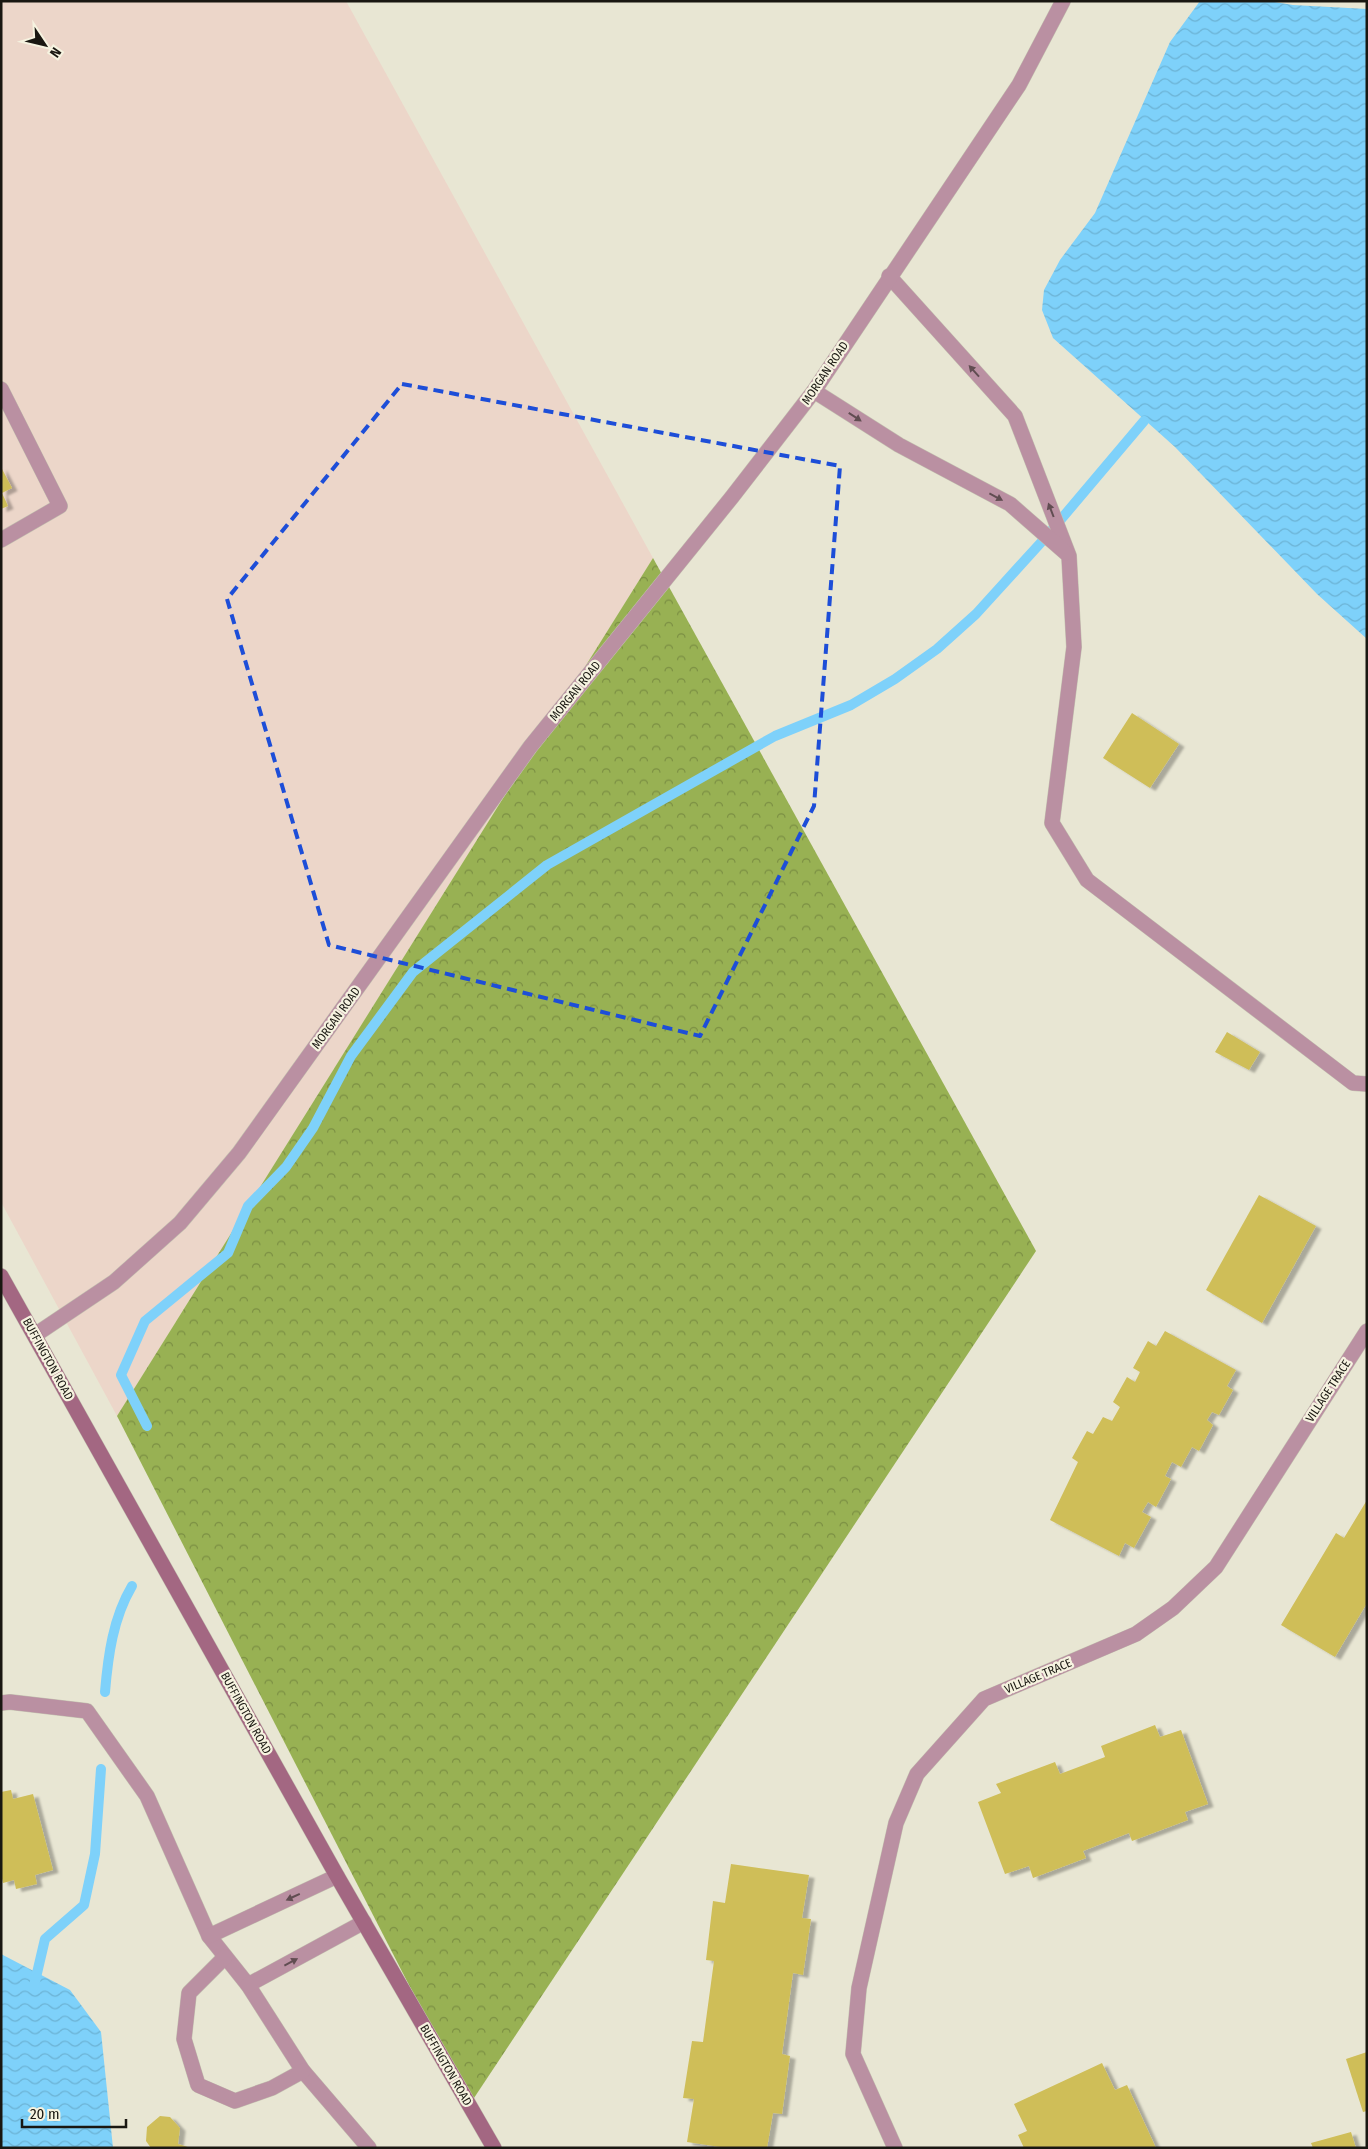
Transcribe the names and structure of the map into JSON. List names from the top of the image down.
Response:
{
  "streets": {
    "street": ["MORGAN ROAD", "BUFFINGTON ROAD", "VILLAGE TRACE"]
  },
  "crossings": [
    ["MORGAN ROAD", "BUFFINGTON ROAD"]
  ],
  "scale_bar": "20 m",
  "north": "bottom right"
}
